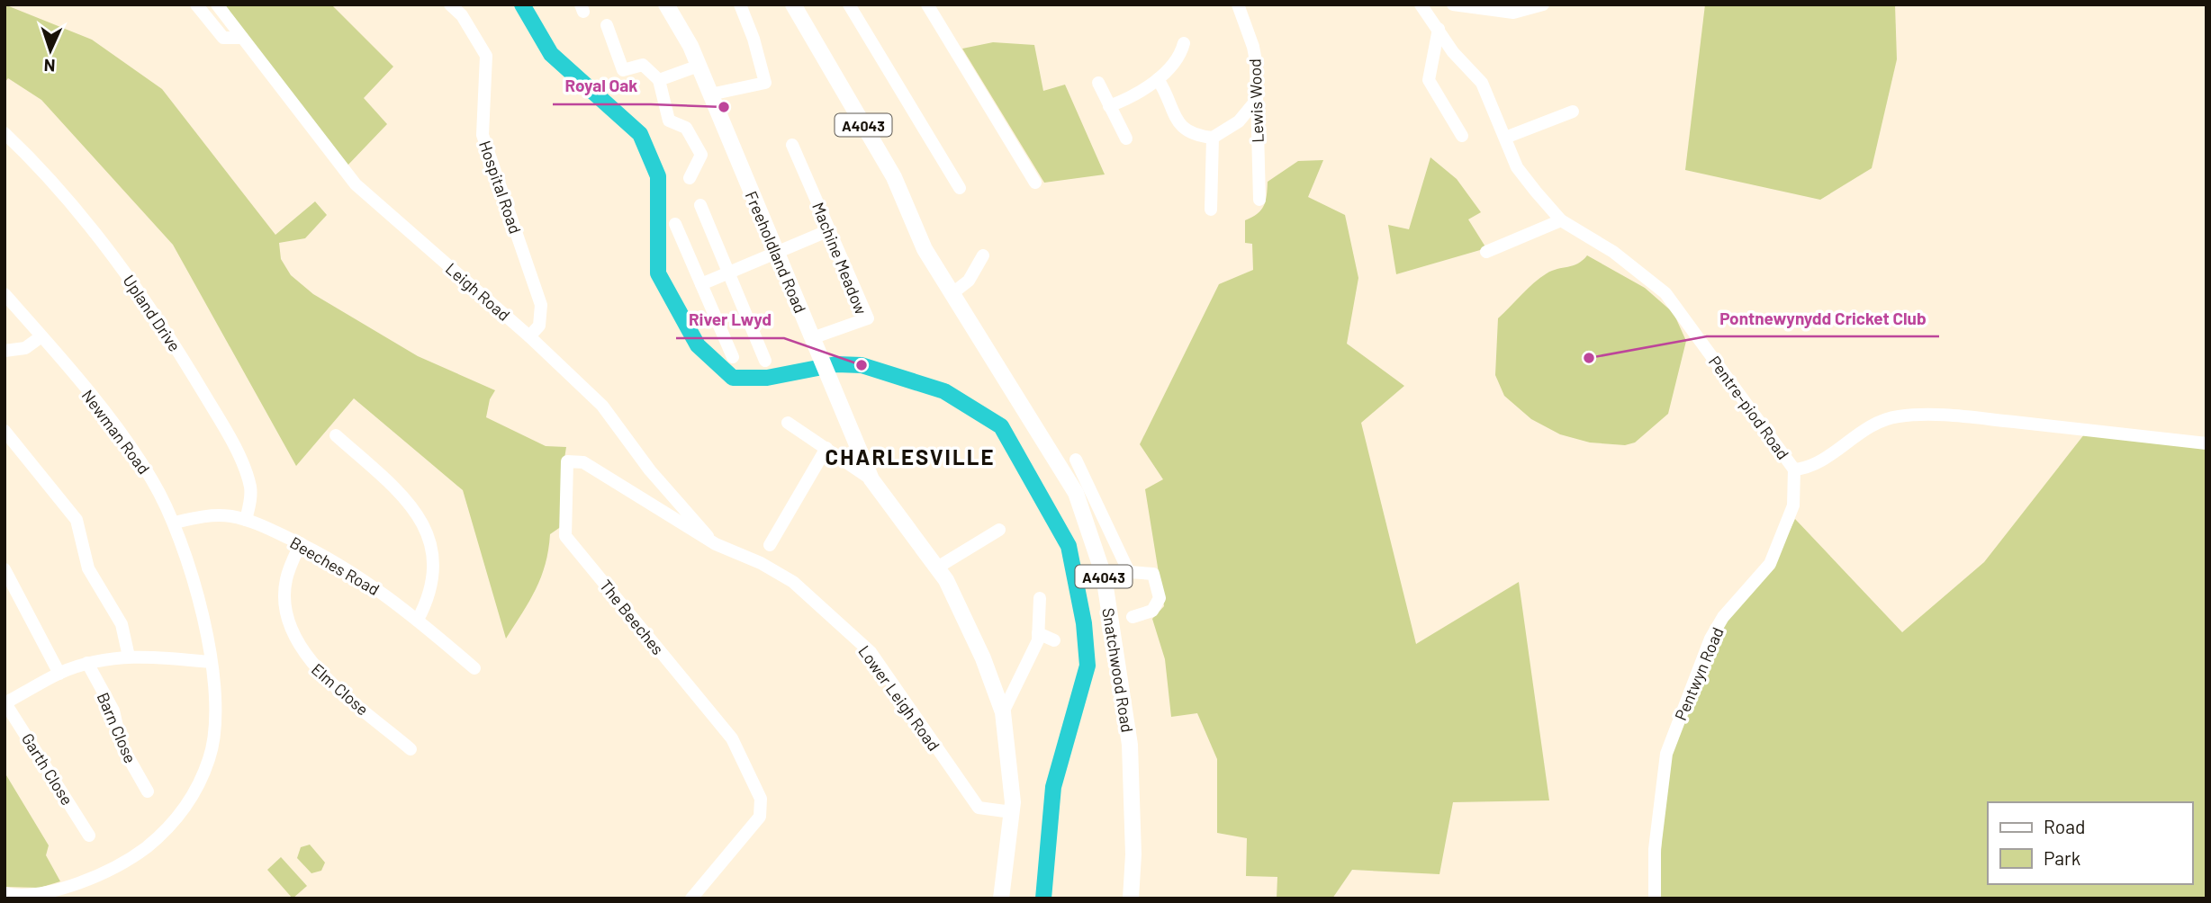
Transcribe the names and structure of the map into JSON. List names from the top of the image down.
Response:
{
  "streets": {
    "main road": ["A4043", "Freeholdland Road", "Snatchwood Road"],
    "street": [
      "Lewis Wood",
      "Hospital Road",
      "Machine Meadow",
      "Leigh Road",
      "Upland Drive",
      "Pentre-piod Road",
      "Newman Road",
      "Beeches Road",
      "The Beeches",
      "Pentwyn Road",
      "Elm Close",
      "Lower Leigh Road",
      "Barn Close",
      "Garth Close"
    ]
  },
  "crossings": [
    ["A4043", "Snatchwood Road"],
    ["Hospital Road", "Leigh Road"],
    ["Freeholdland Road", "Machine Meadow"],
    ["Freeholdland Road", "Lower Leigh Road"],
    ["Leigh Road", "The Beeches"],
    ["Leigh Road", "Lower Leigh Road"],
    ["Upland Drive", "Beeches Road"],
    ["Pentre-piod Road", "Pentwyn Road"],
    ["Newman Road", "Beeches Road"],
    ["Beeches Road", "Elm Close"],
    ["The Beeches", "Lower Leigh Road"]
  ],
  "districts": ["CHARLESVILLE"],
  "places": ["Royal Oak", "Pontnewynydd Cricket Club", "River Lwyd"],
  "legend": ["Road", "Park"],
  "north": "bottom"
}
